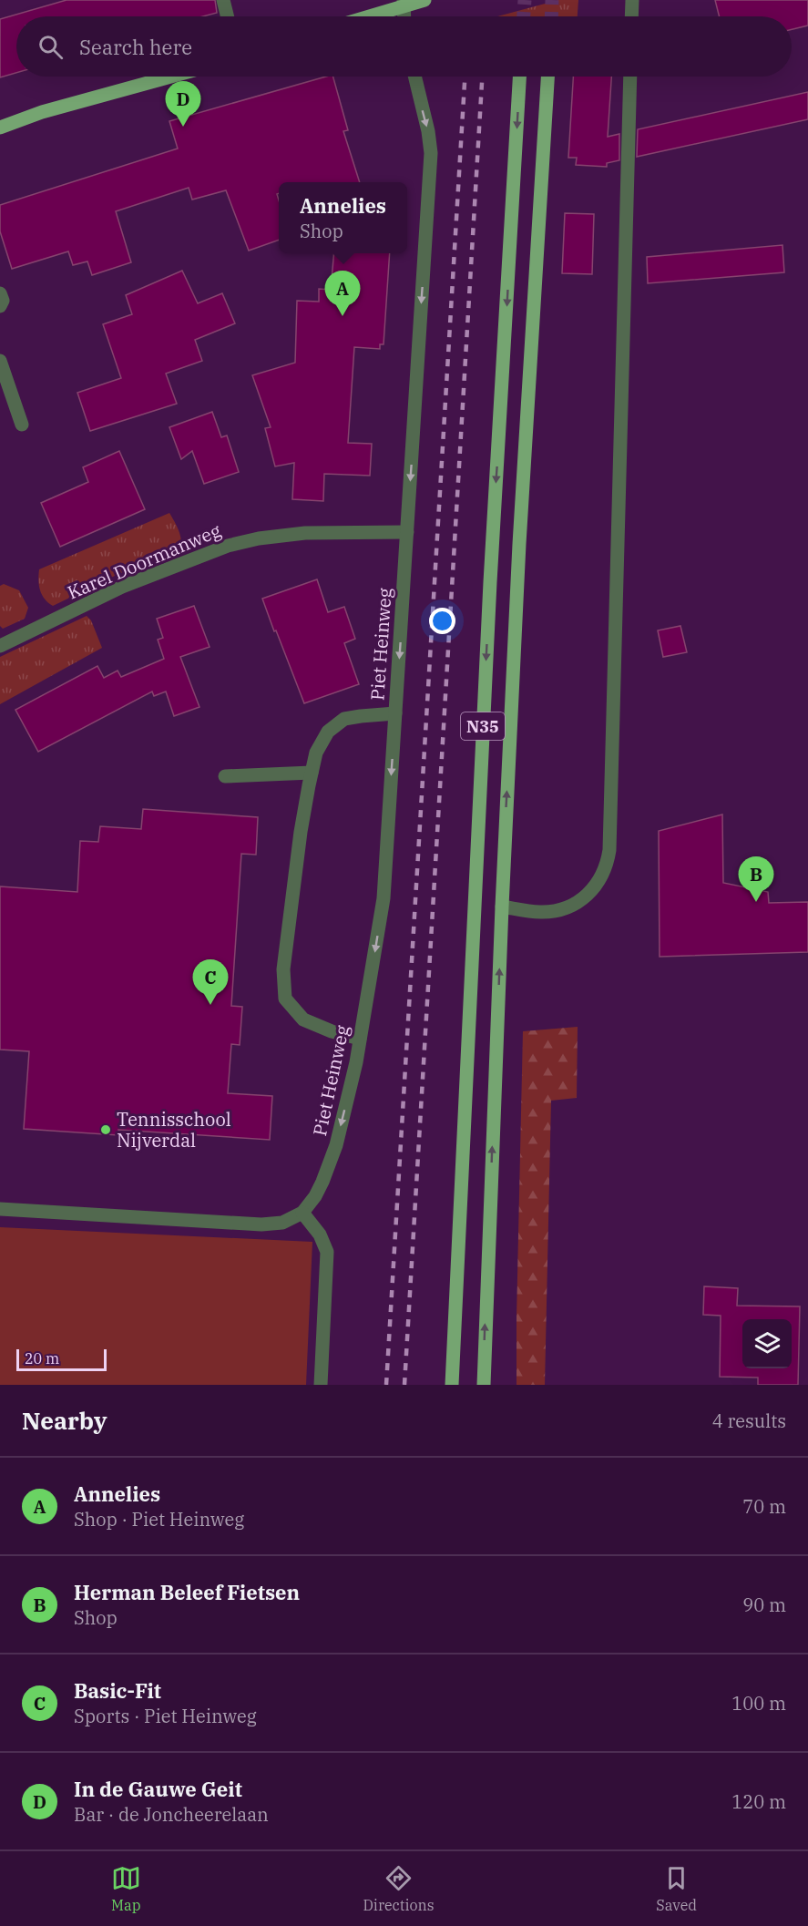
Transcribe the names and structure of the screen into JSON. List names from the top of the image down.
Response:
{
  "streets": {
    "main road": ["N35"],
    "street": ["Karel Doormanweg", "Piet Heinweg"]
  },
  "crossings": [
    ["Karel Doormanweg", "Piet Heinweg"]
  ],
  "one_way": ["Piet Heinweg"],
  "places": ["Tennisschool Nijverdal"],
  "scale_bar": "20 m",
  "page": {
    "search": "Search here",
    "pins": [
      "D",
      "A",
      "B",
      "C"
    ],
    "popup": ["Annelies", "Shop"],
    "scale": "20 m",
    "heading": ["Nearby", "4 results"],
    "list": [
      {
        "mark": "A",
        "name": "Annelies",
        "note": "Shop · Piet Heinweg",
        "value": "70 m"
      },
      {
        "mark": "B",
        "name": "Herman Beleef Fietsen",
        "note": "Shop",
        "value": "90 m"
      },
      {
        "mark": "C",
        "name": "Basic-Fit",
        "note": "Sports · Piet Heinweg",
        "value": "100 m"
      },
      {
        "mark": "D",
        "name": "In de Gauwe Geit",
        "note": "Bar · de Joncheerelaan",
        "value": "120 m"
      }
    ],
    "nav": ["Map", "Directions", "Saved"]
  }
}
